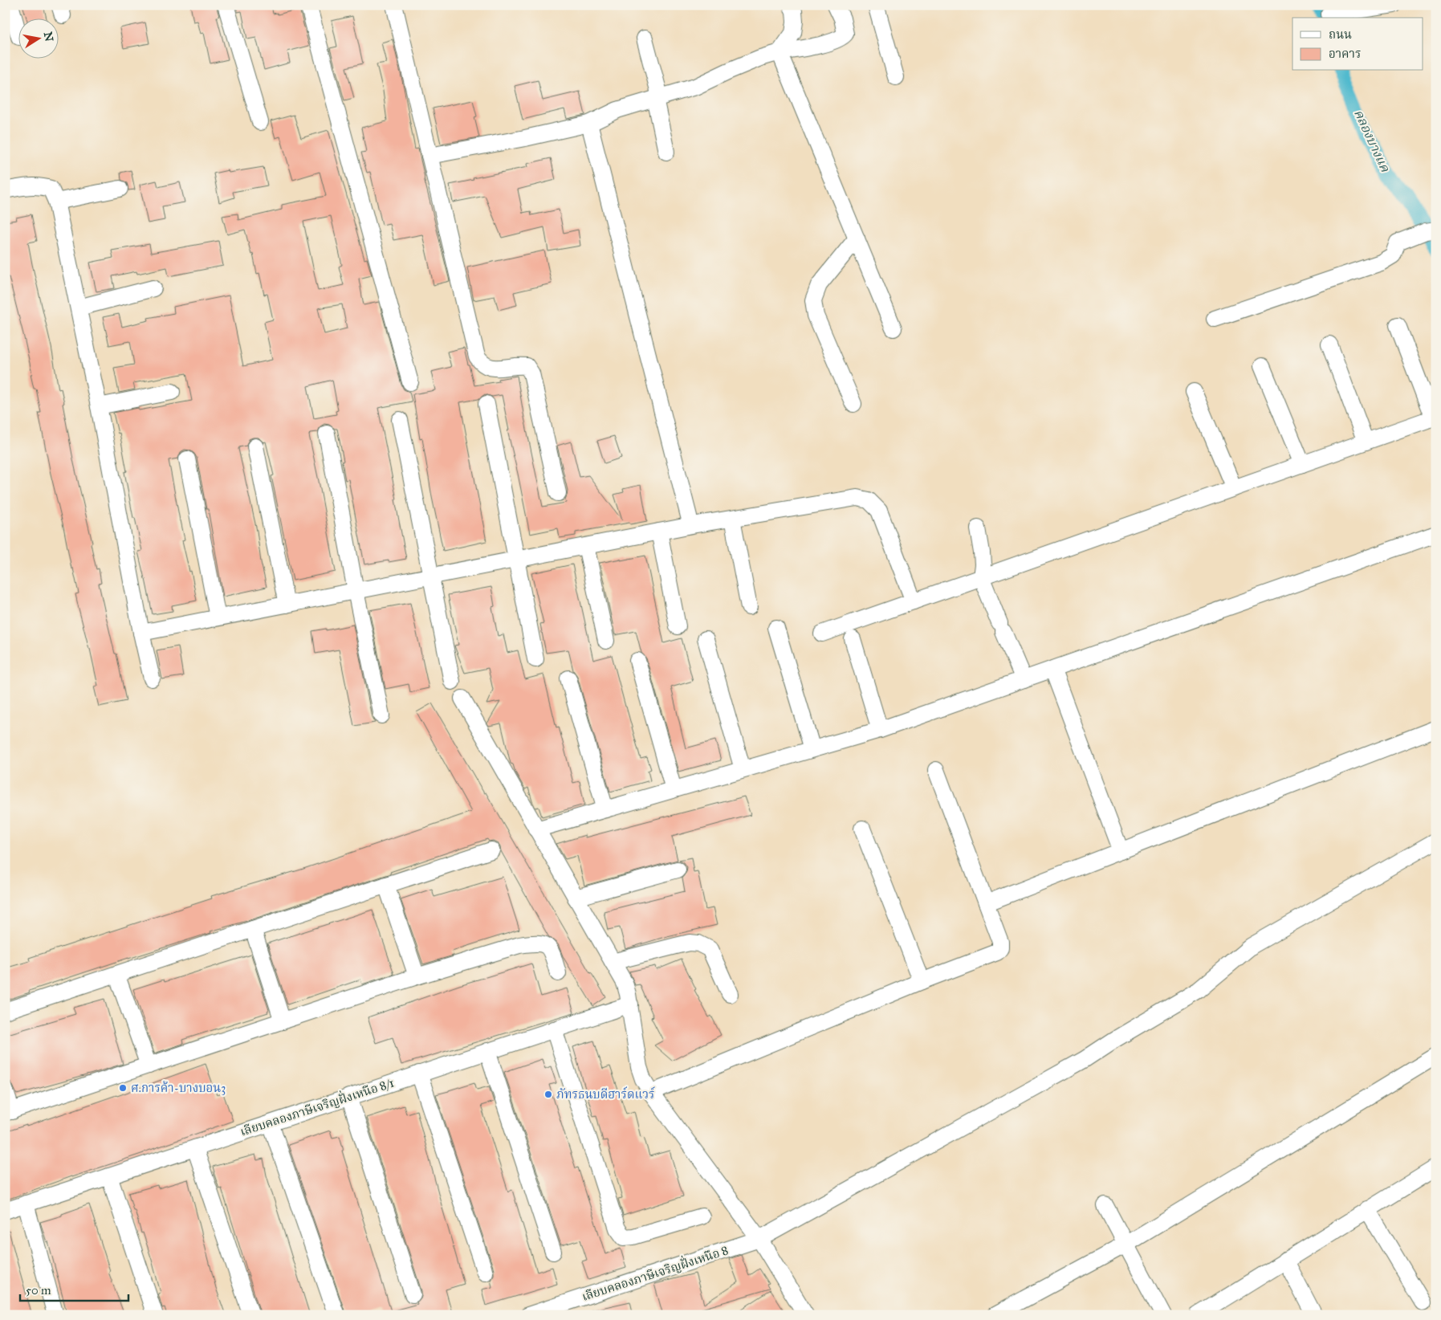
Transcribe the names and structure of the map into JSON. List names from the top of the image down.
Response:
{
  "streets": {
    "street": ["เลียบคลองภาษีเจริญฝั่งเหนือ 8/1", "เลียบคลองภาษีเจริญฝั่งเหนือ 8"]
  },
  "water": ["คลองบางแค"],
  "places": ["ศ.การค้า-บางบอน3", "ภัทรธนบดีฮาร์ดแวร์"],
  "legend": ["ถนน", "อาคาร"],
  "scale_bar": "50 m",
  "north": "right"
}
